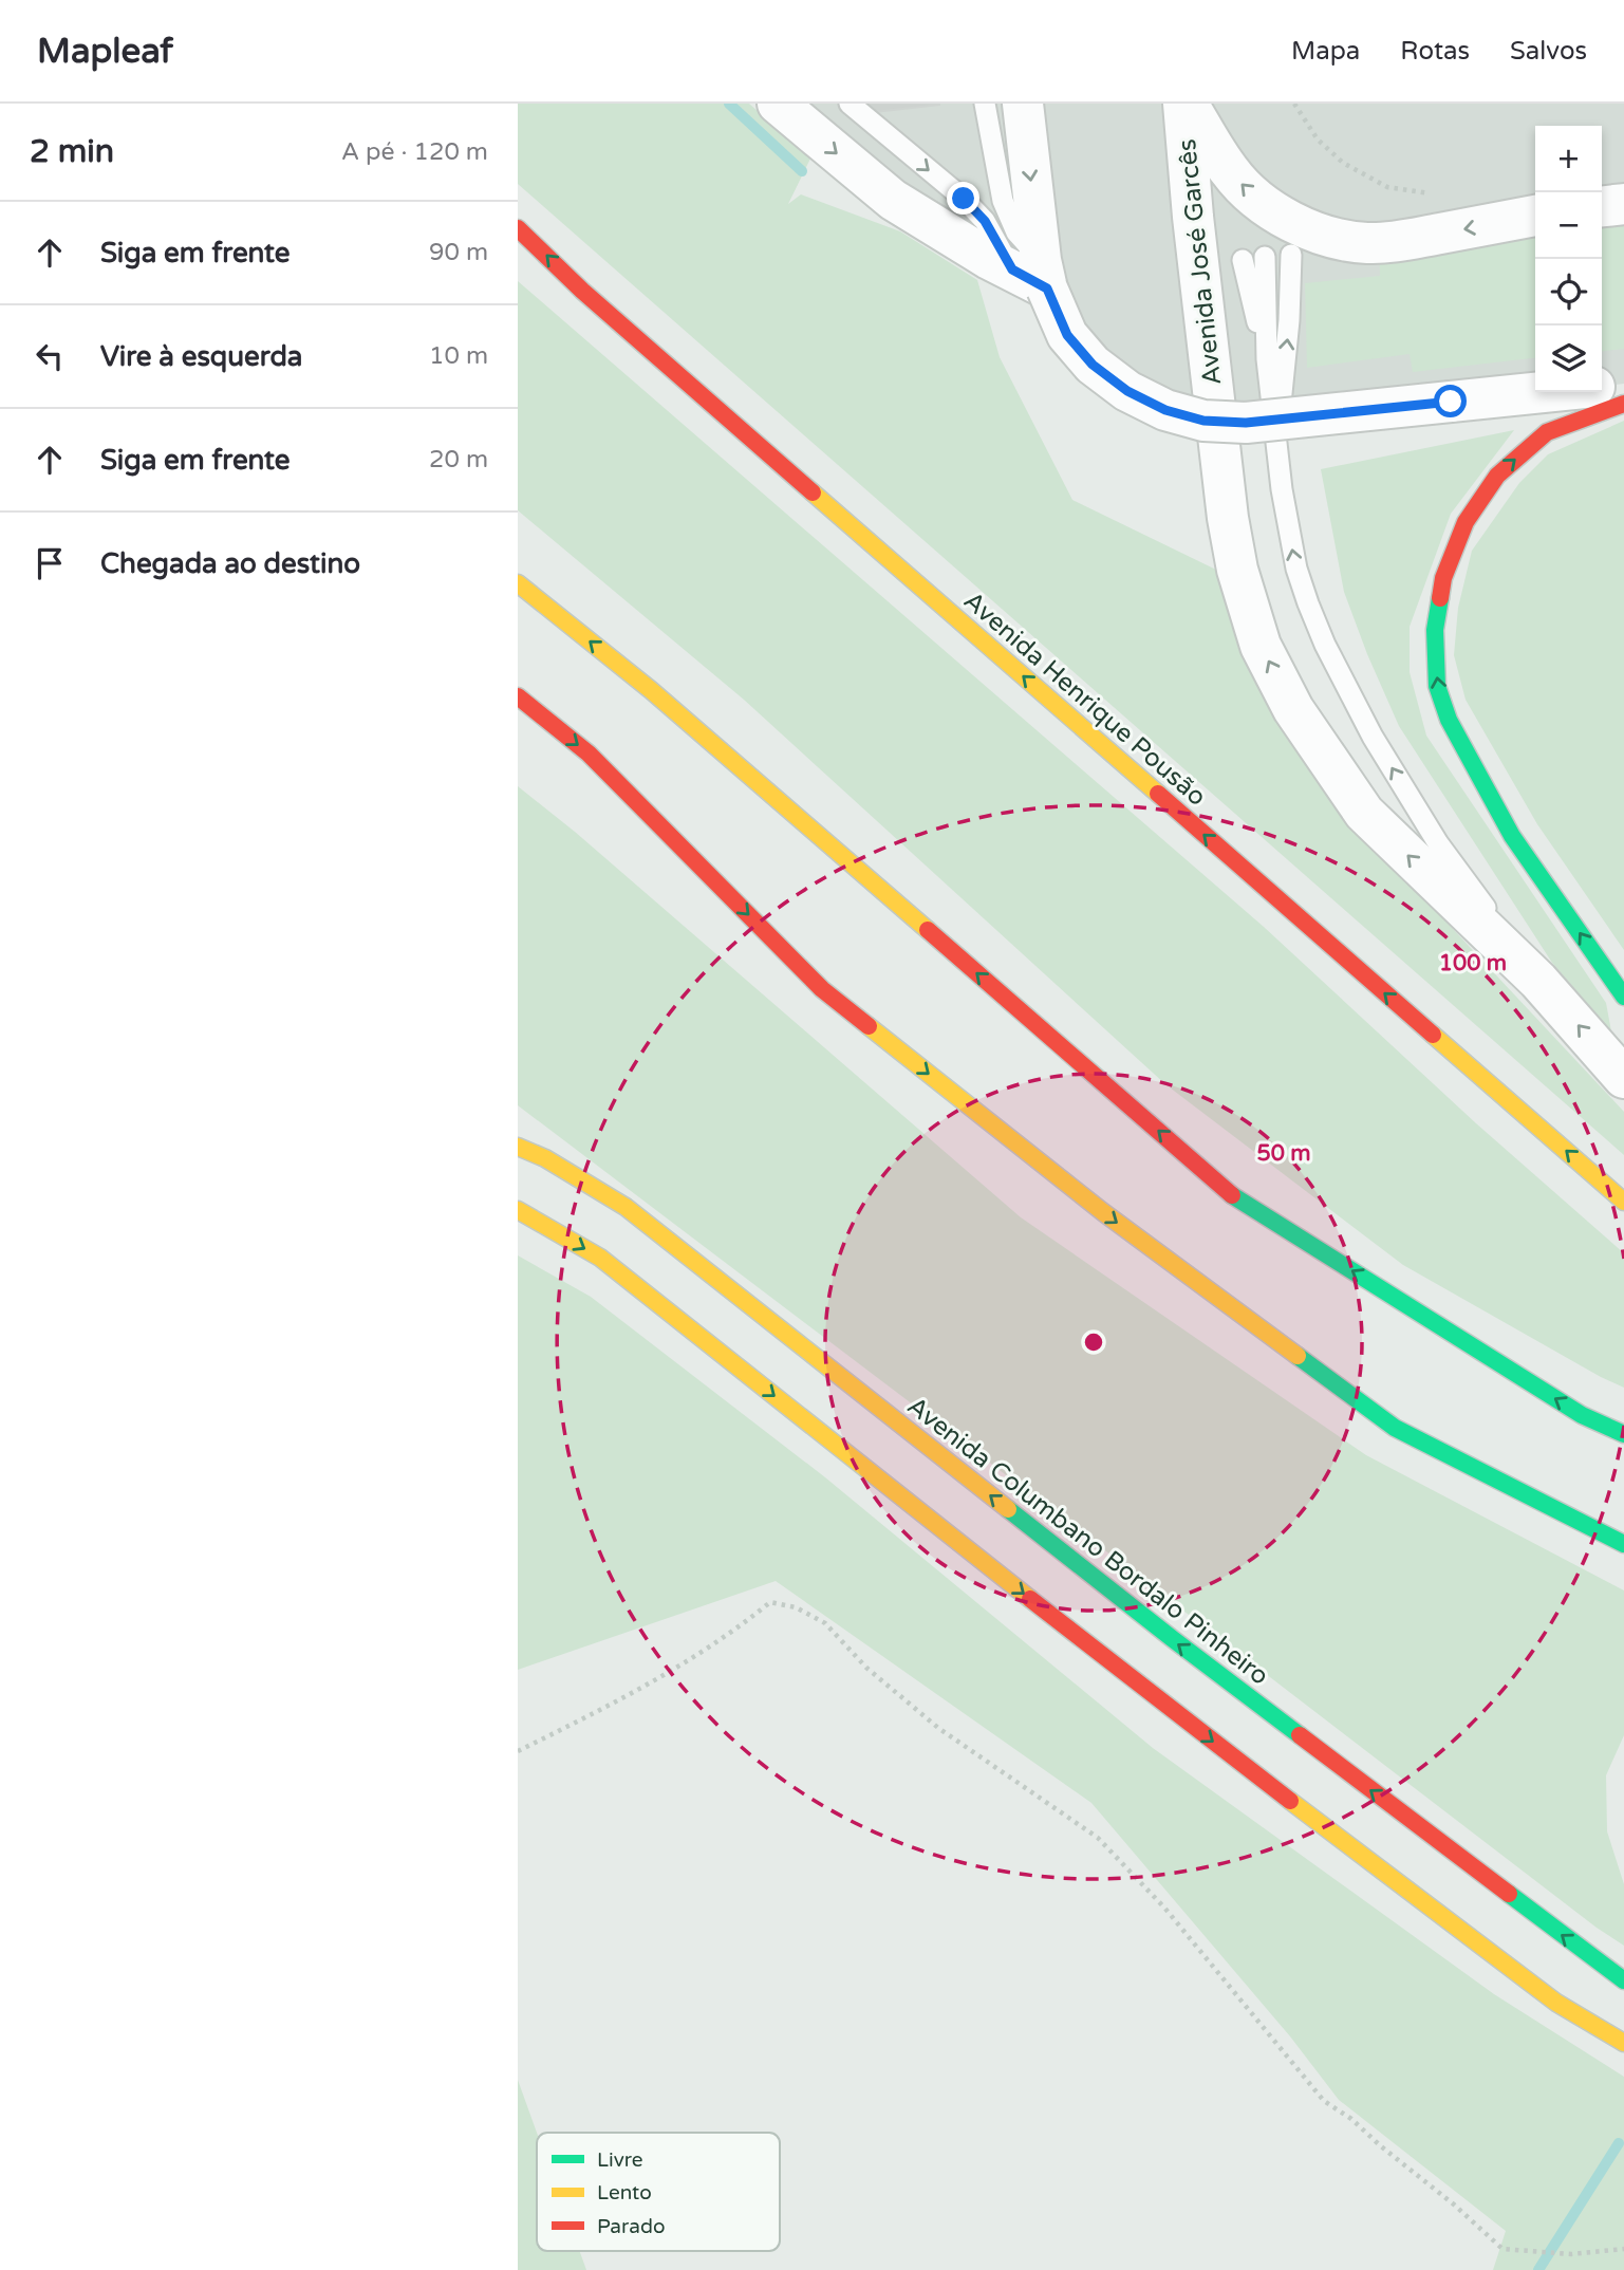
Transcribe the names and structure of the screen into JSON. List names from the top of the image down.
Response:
{
  "streets": {
    "main road": ["Avenida Henrique Pousão", "Avenida Columbano Bordalo Pinheiro"],
    "street": ["Avenida José Garcês"]
  },
  "one_way": ["Avenida José Garcês", "Avenida Henrique Pousão"],
  "legend": ["Livre", "Lento", "Parado"],
  "page": {
    "header": "Mapleaf",
    "nav": ["Mapa", "Rotas", "Salvos"],
    "heading": ["2 min", "A pé · 120 m"],
    "map_buttons": ["+", "−"],
    "list": [
      ["Siga em frente", "90 m"],
      ["Vire à esquerda", "10 m"],
      ["Siga em frente", "20 m"],
      "Chegada ao destino"
    ]
  },
  "rings": ["100 m", "50 m"]
}
